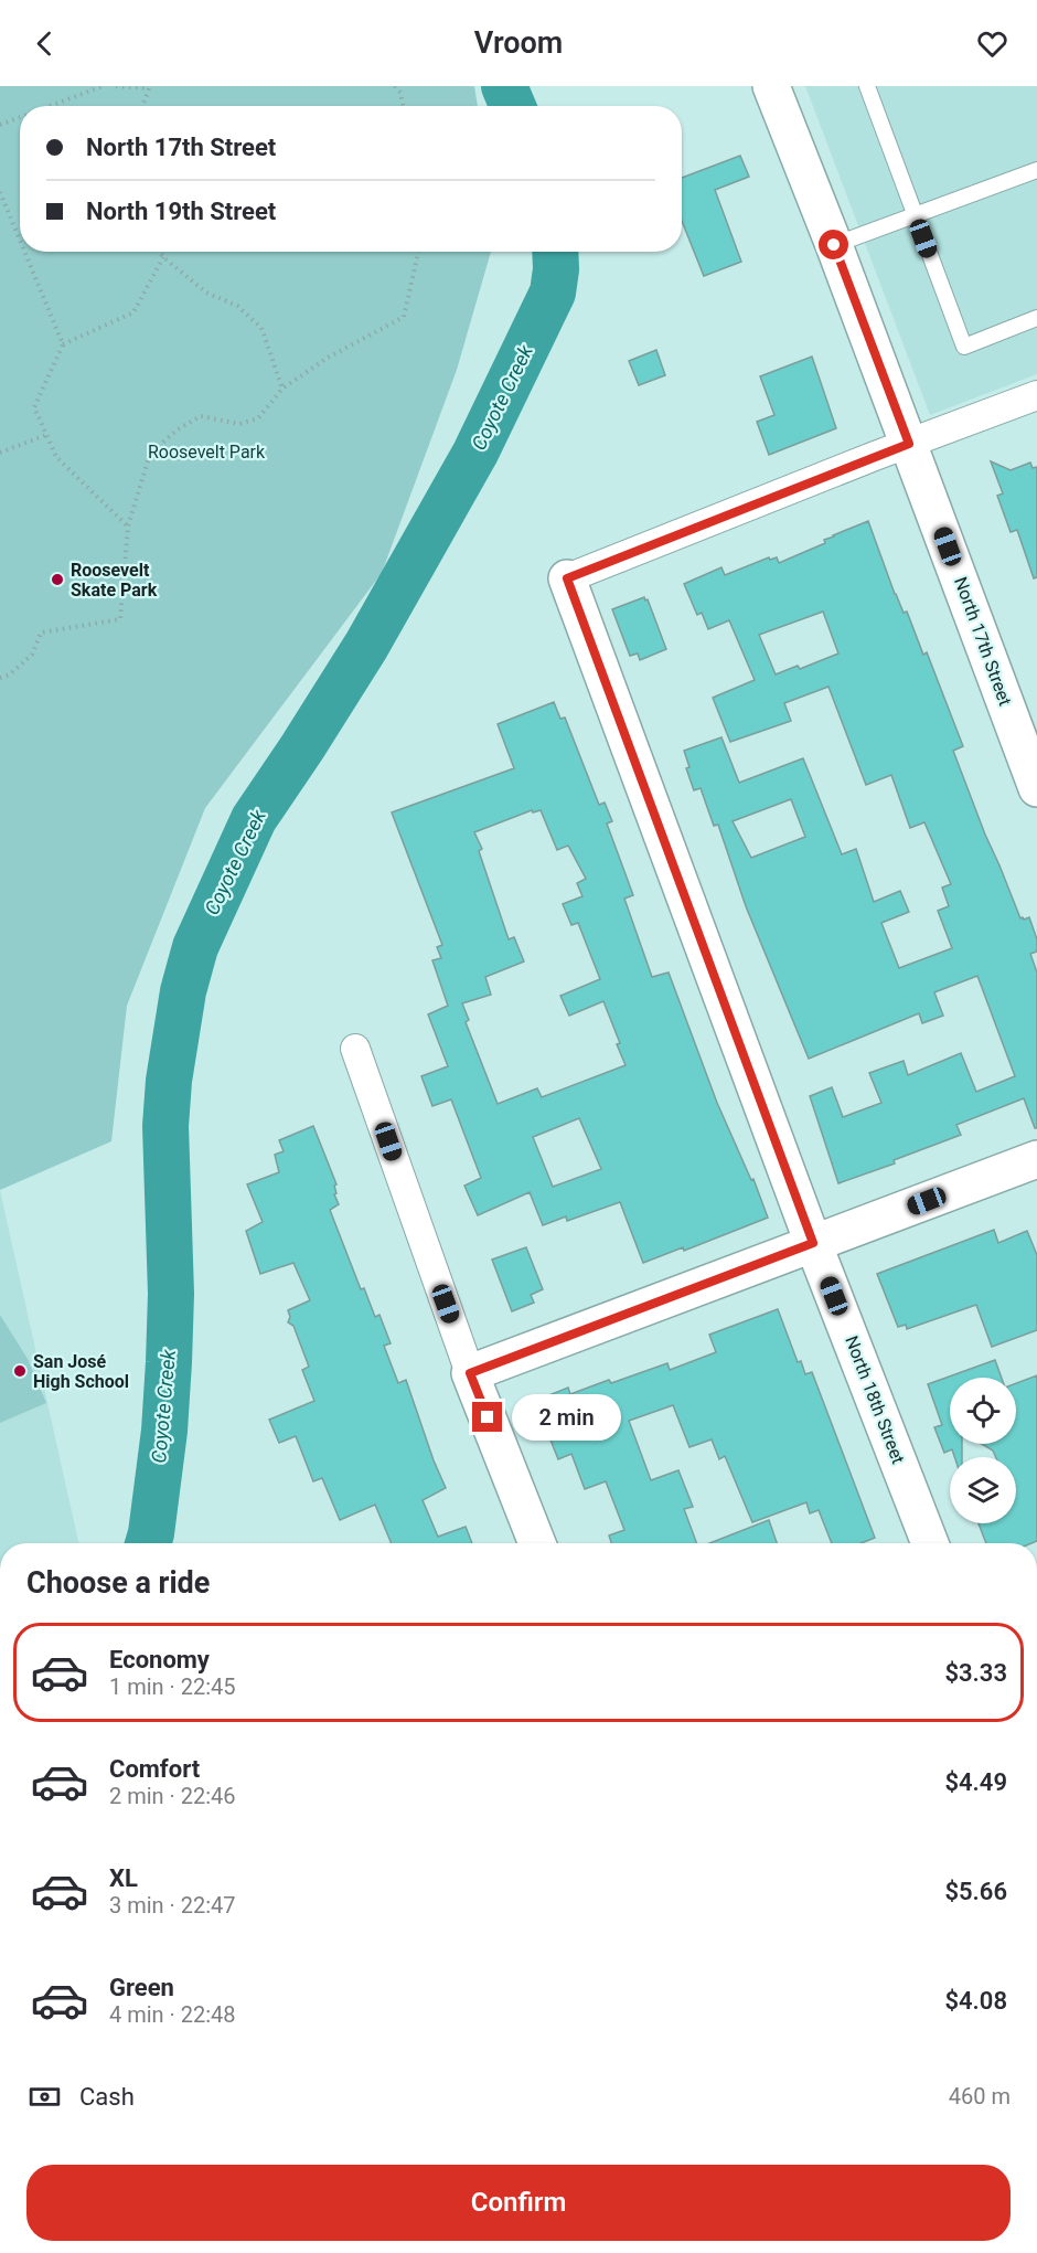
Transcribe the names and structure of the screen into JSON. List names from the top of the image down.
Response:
{
  "streets": {
    "street": ["North 17th Street", "North 18th Street"]
  },
  "water": ["Coyote Creek"],
  "parks": ["Roosevelt Park"],
  "places": ["Roosevelt Skate Park", "San José High School"],
  "page": {
    "header": "Vroom",
    "banner": ["North 17th Street", "North 19th Street"],
    "bubble": "2 min",
    "heading": "Choose a ride",
    "list": [
      {
        "name": "Economy",
        "note": "1 min · 22:45",
        "value": "$3.33"
      },
      {
        "name": "Comfort",
        "note": "2 min · 22:46",
        "value": "$4.49"
      },
      {
        "name": "XL",
        "note": "3 min · 22:47",
        "value": "$5.66"
      },
      {
        "name": "Green",
        "note": "4 min · 22:48",
        "value": "$4.08"
      }
    ],
    "pay": ["Cash", "460 m"],
    "buttons": "Confirm"
  }
}
